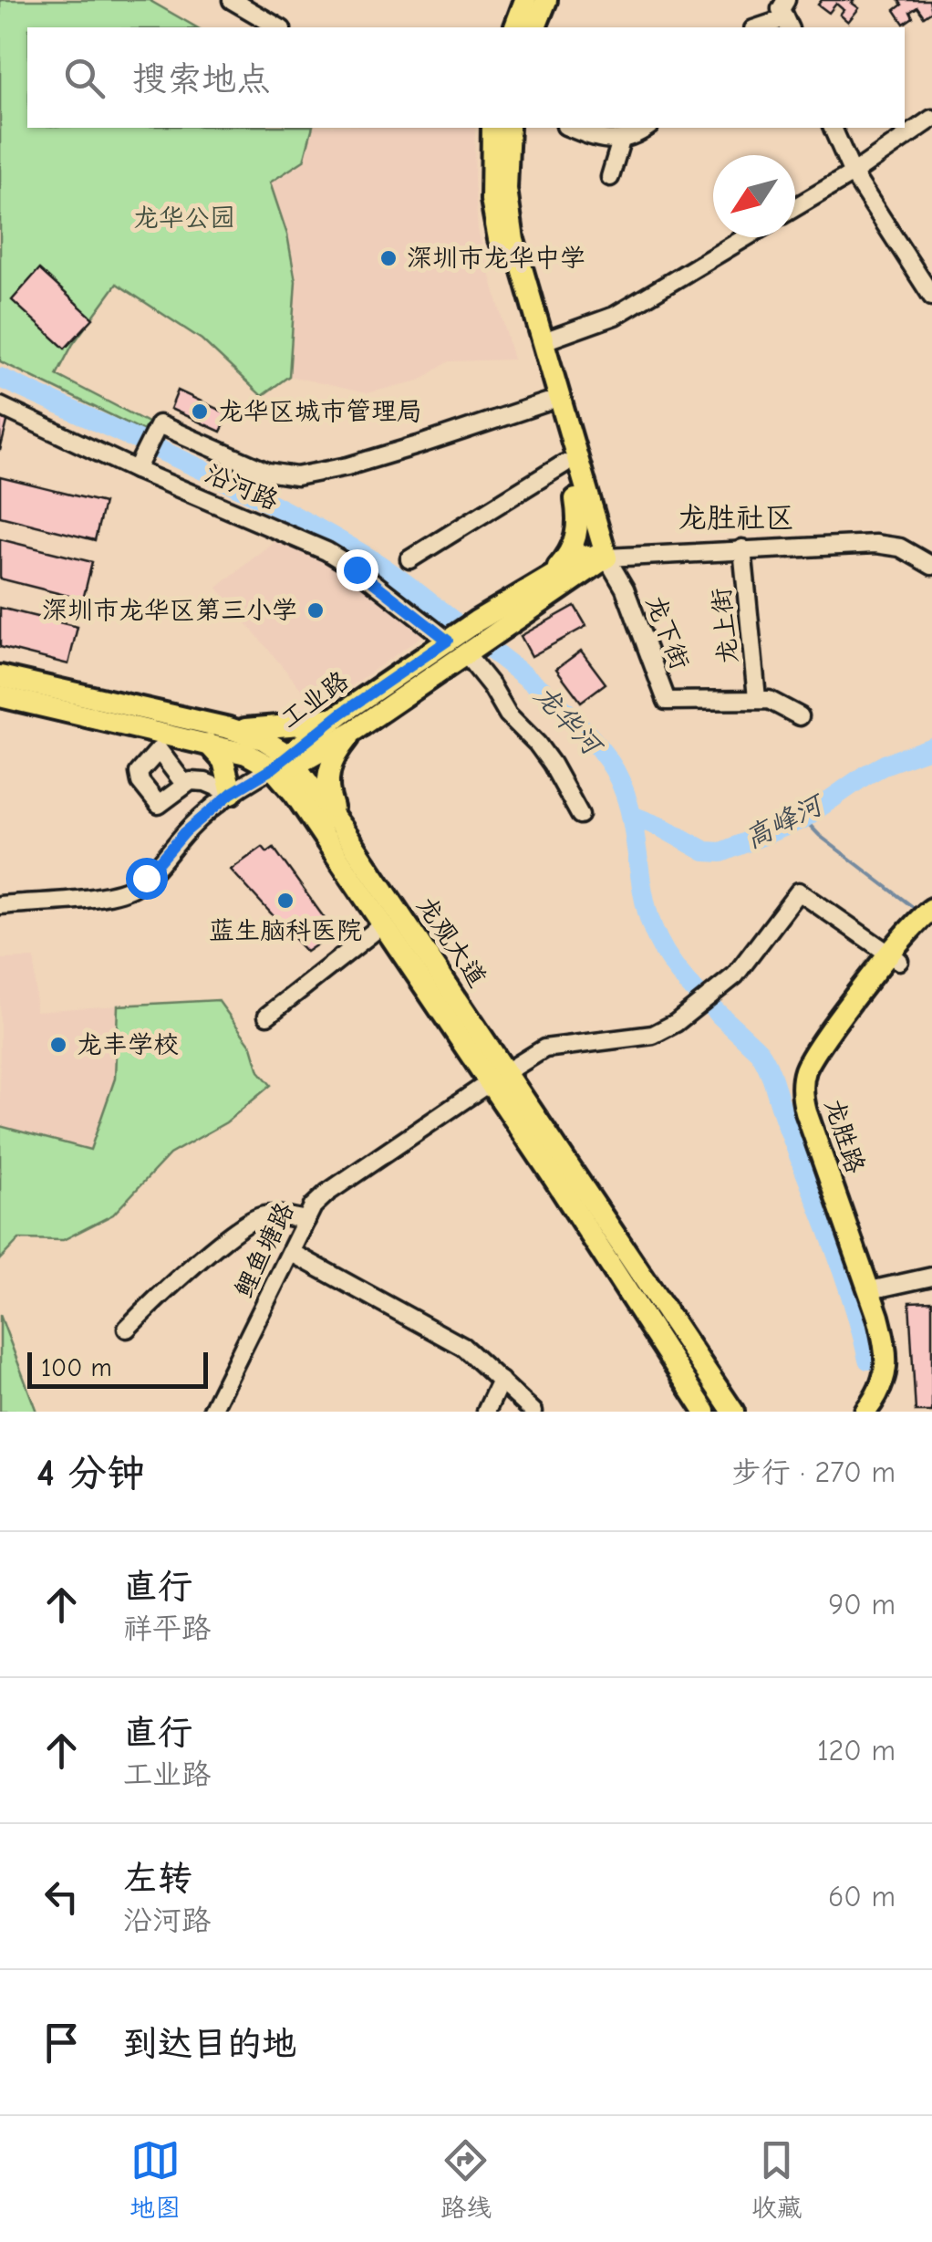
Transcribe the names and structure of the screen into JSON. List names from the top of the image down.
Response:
{
  "streets": {
    "main road": ["工业路", "龙观大道", "龙胜路"],
    "street": [
      "沿河路",
      "龙上街",
      "龙下街",
      "鲤鱼塘路"
    ]
  },
  "crossings": [
    ["沿河路", "工业路"],
    ["龙上街", "龙下街"],
    ["龙下街", "工业路"],
    ["工业路", "龙观大道"],
    ["龙观大道", "鲤鱼塘路"],
    ["龙胜路", "鲤鱼塘路"]
  ],
  "districts": ["龙胜社区"],
  "water": ["龙华河", "高峰河"],
  "parks": ["龙华公园"],
  "places": [
    "深圳市龙华中学",
    "龙华区城市管理局",
    "深圳市龙华区第三小学",
    "蓝生脑科医院",
    "龙丰学校"
  ],
  "scale_bar": "100 m",
  "north": "bottom left",
  "page": {
    "search": "搜索地点",
    "scale": "100 m",
    "heading": ["4 分钟", "步行 · 270 m"],
    "list": [
      ["直行", "祥平路", "90 m"],
      ["直行", "工业路", "120 m"],
      ["左转", "沿河路", "60 m"],
      "到达目的地"
    ],
    "nav": ["地图", "路线", "收藏"]
  }
}
